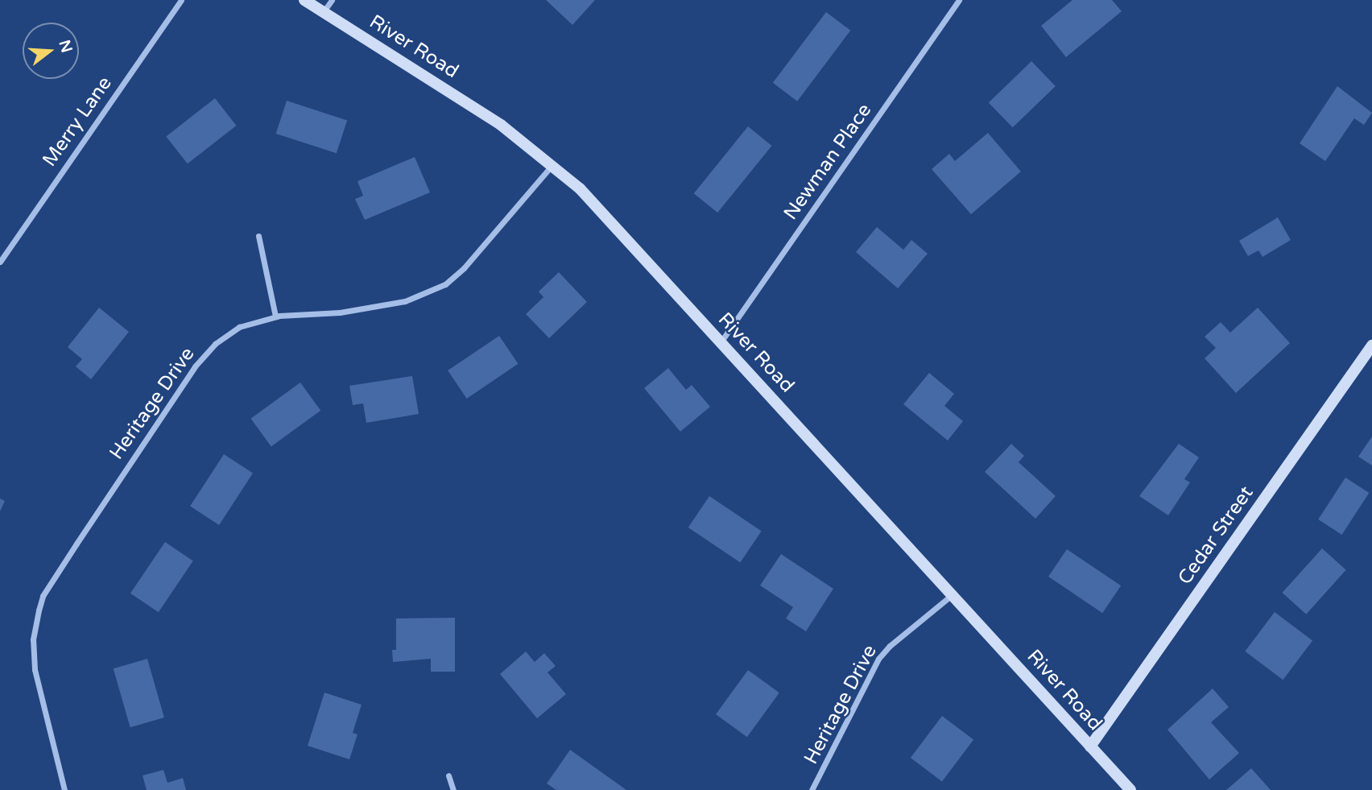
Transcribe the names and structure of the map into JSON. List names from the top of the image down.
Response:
{
  "streets": {
    "street": [
      "River Road",
      "Merry Lane",
      "Newman Place",
      "Heritage Drive",
      "Cedar Street"
    ]
  },
  "crossings": [
    ["River Road", "Newman Place"],
    ["River Road", "Heritage Drive"],
    ["River Road", "Cedar Street"]
  ],
  "north": "right"
}
